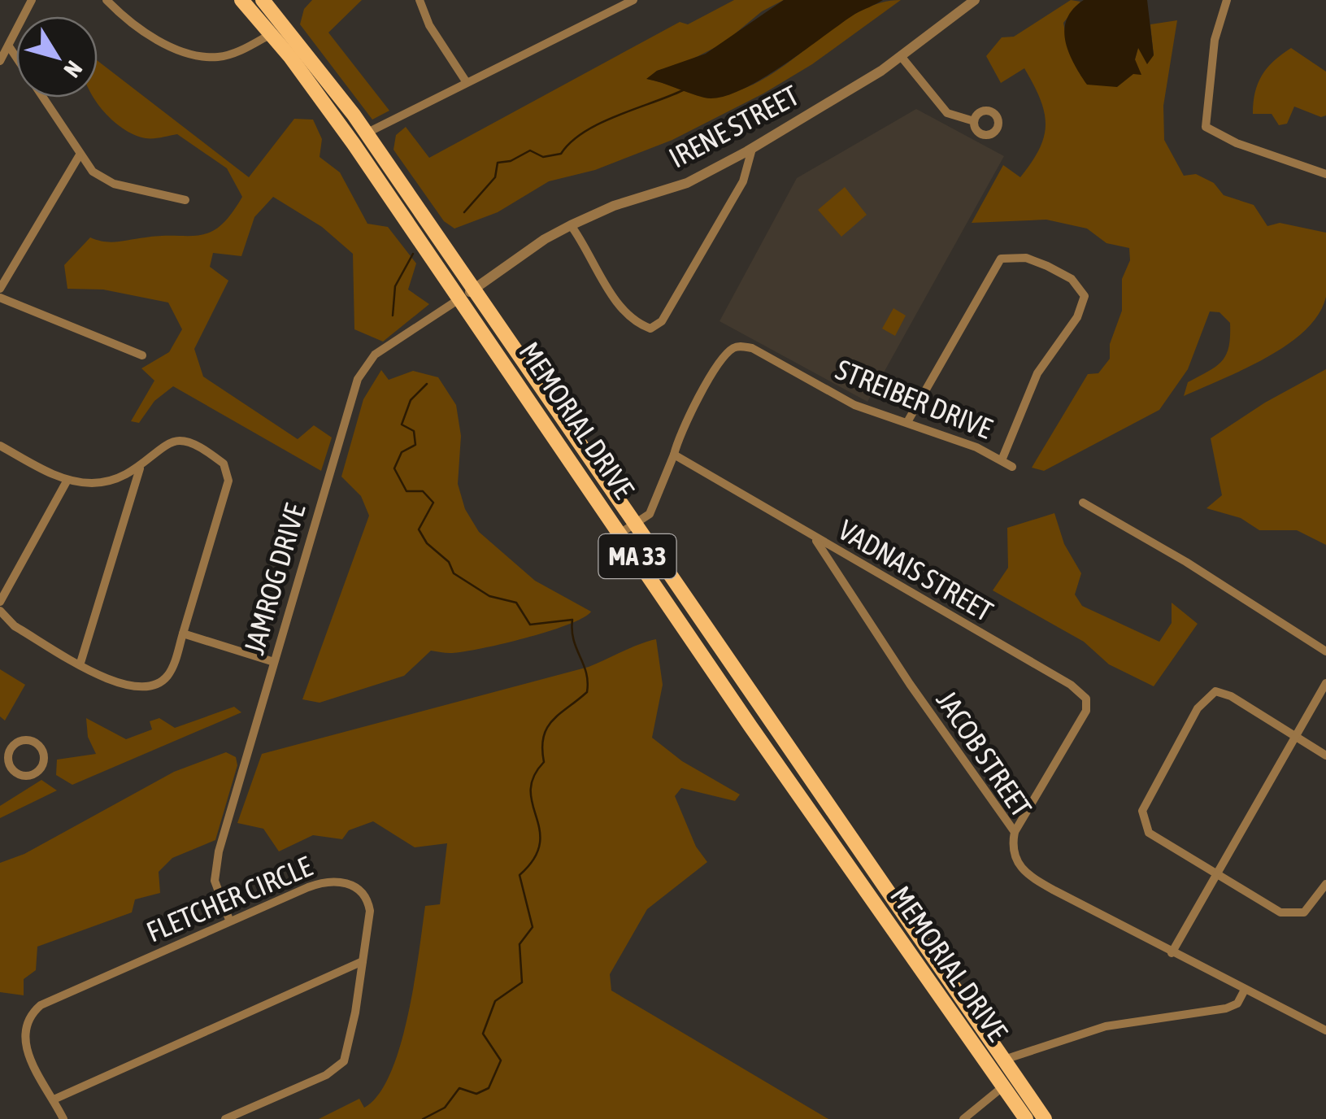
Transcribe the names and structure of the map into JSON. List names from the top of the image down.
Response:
{
  "streets": {
    "main road": ["MEMORIAL DRIVE", "MA 33"],
    "street": [
      "IRENE STREET",
      "STREIBER DRIVE",
      "VADNAIS STREET",
      "JAMROG DRIVE",
      "JACOB STREET",
      "FLETCHER CIRCLE"
    ]
  },
  "crossings": [
    ["IRENE STREET", "MEMORIAL DRIVE"],
    ["IRENE STREET", "JAMROG DRIVE"],
    ["STREIBER DRIVE", "VADNAIS STREET"],
    ["MEMORIAL DRIVE", "JAMROG DRIVE"],
    ["VADNAIS STREET", "JACOB STREET"],
    ["JAMROG DRIVE", "FLETCHER CIRCLE"]
  ],
  "north": "bottom right"
}
